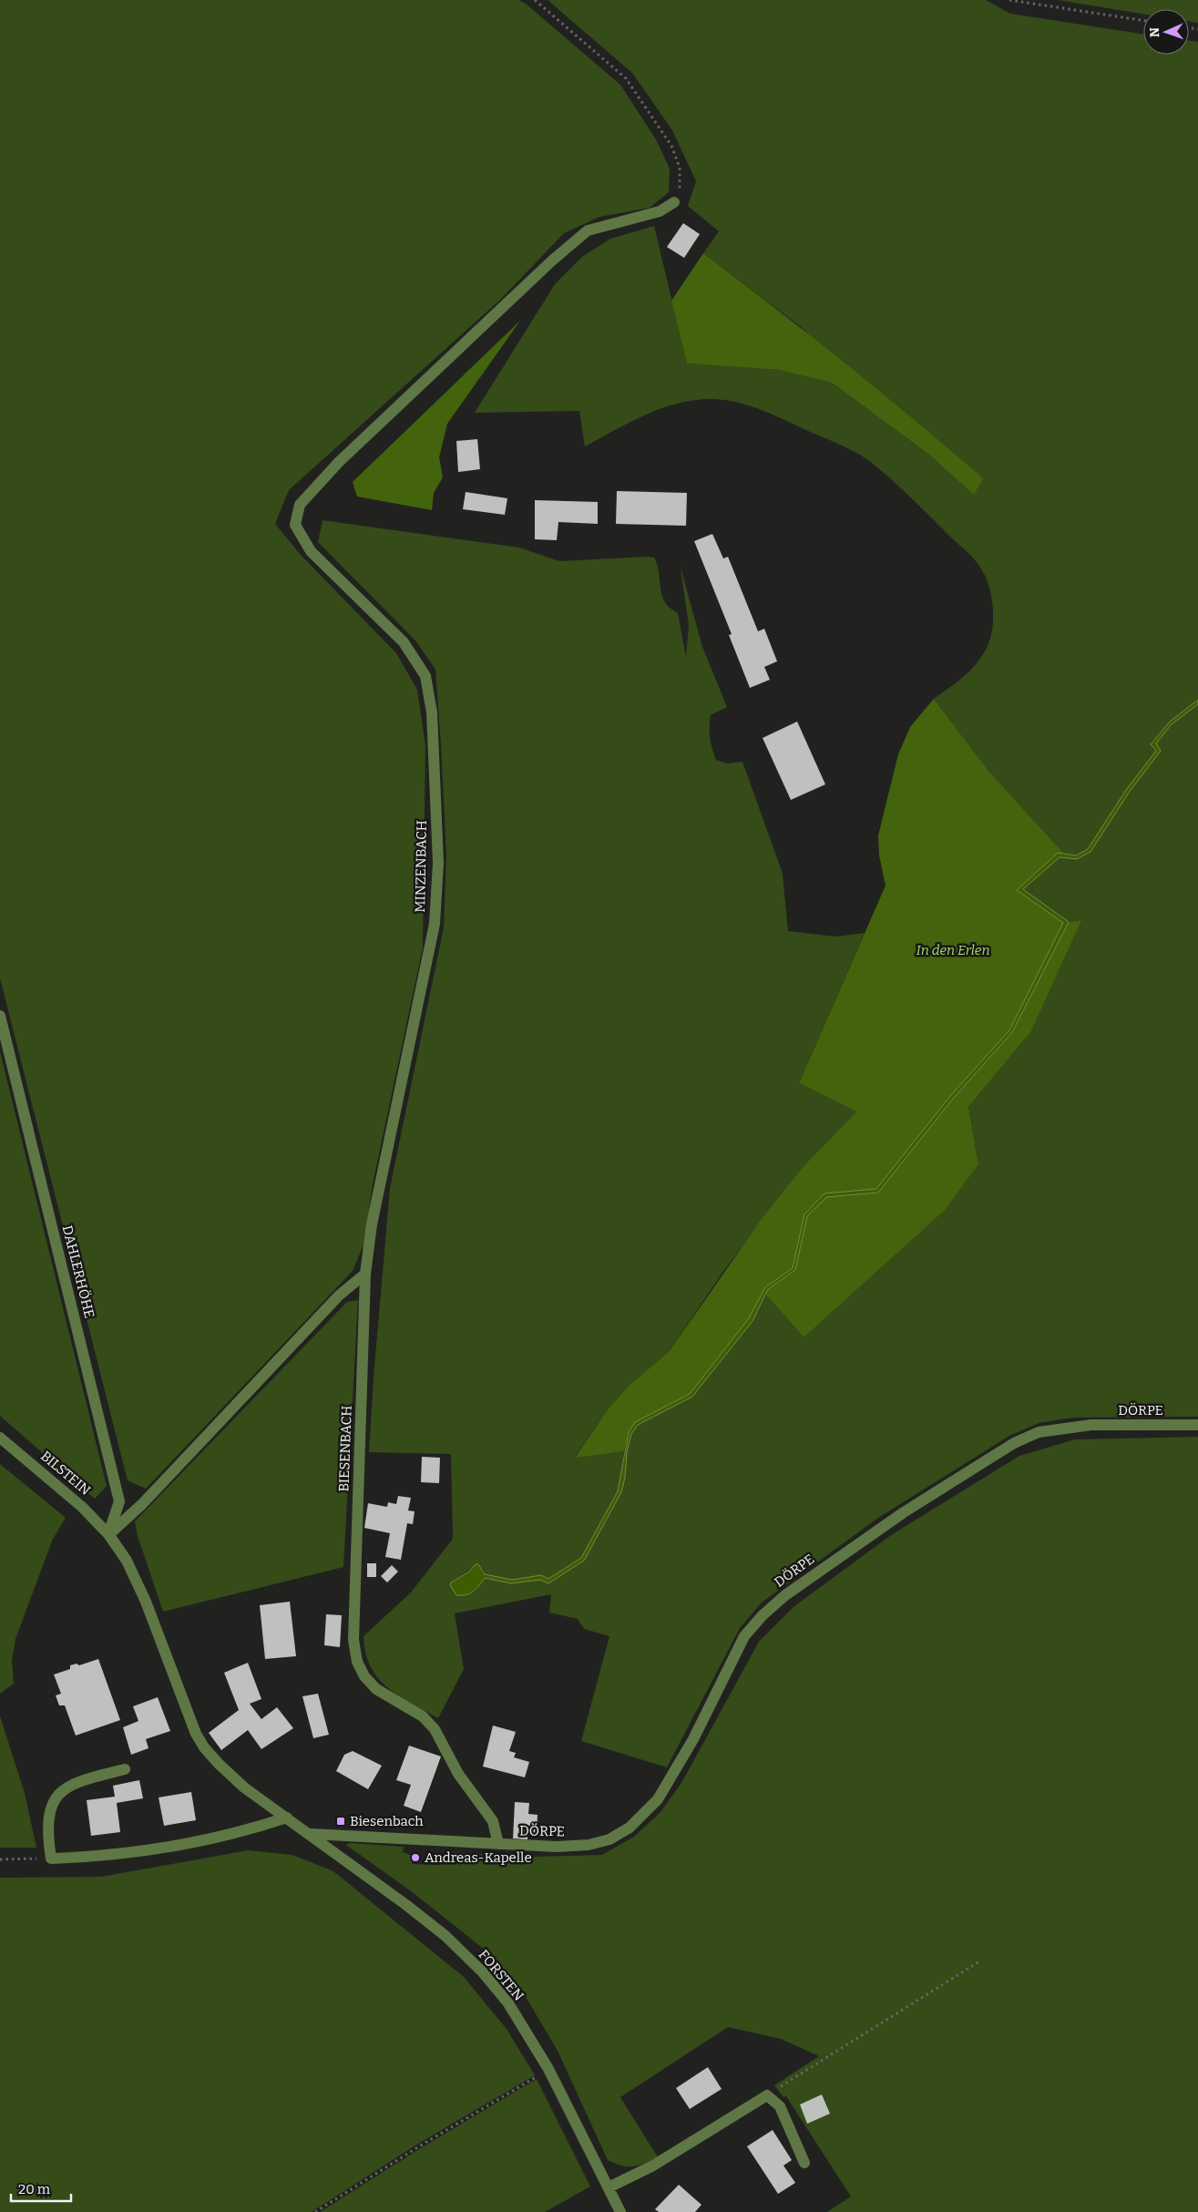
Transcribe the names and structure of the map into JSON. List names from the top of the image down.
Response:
{
  "streets": {
    "street": [
      "MINZENBACH",
      "DAHLERHÖHE",
      "DÖRPE",
      "BIESENBACH",
      "BILSTEIN",
      "FORSTEN"
    ]
  },
  "crossings": [
    ["MINZENBACH", "BIESENBACH"],
    ["DAHLERHÖHE", "BILSTEIN"],
    ["DÖRPE", "BIESENBACH"]
  ],
  "parks": ["In den Erlen"],
  "places": {
    "transit": ["Biesenbach"],
    "other": ["Andreas-Kapelle"]
  },
  "scale_bar": "20 m",
  "north": "left"
}
